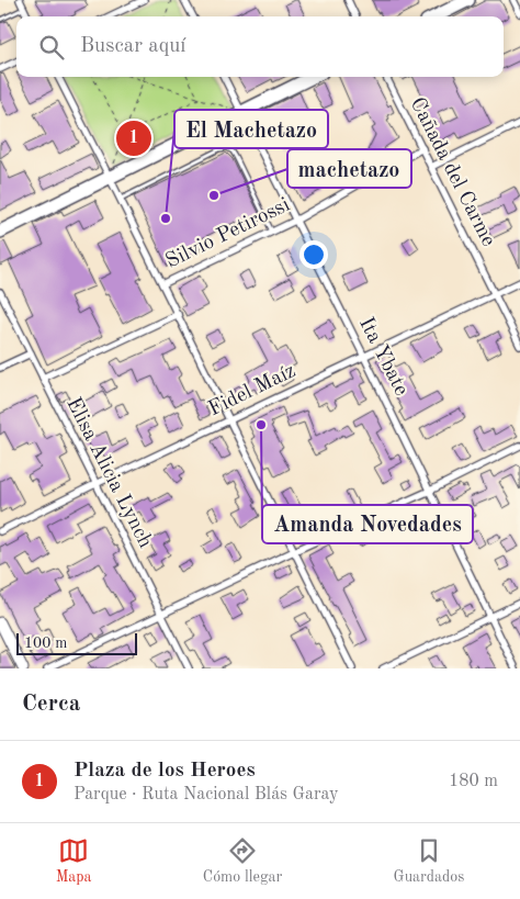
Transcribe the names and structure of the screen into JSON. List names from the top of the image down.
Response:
{
  "streets": {
    "street": [
      "Cañada del Carme",
      "Silvio Petirossi",
      "Ita Ybate",
      "Fidel Maíz",
      "Elisa Alicia Lynch"
    ]
  },
  "crossings": [
    ["Cañada del Carme", "Silvio Petirossi"],
    ["Cañada del Carme", "Fidel Maíz"],
    ["Silvio Petirossi", "Ita Ybate"],
    ["Ita Ybate", "Fidel Maíz"],
    ["Fidel Maíz", "Elisa Alicia Lynch"]
  ],
  "places": ["machetazo", "El Machetazo", "Amanda Novedades"],
  "scale_bar": "100 m",
  "page": {
    "search": "Buscar aquí",
    "pins": "1",
    "scale": "100 m",
    "heading": "Cerca",
    "list": [
      {
        "mark": "1",
        "name": "Plaza de los Heroes",
        "note": "Parque · Ruta Nacional Blás Garay",
        "value": "180 m"
      }
    ],
    "nav": ["Mapa", "Cómo llegar", "Guardados"]
  }
}
